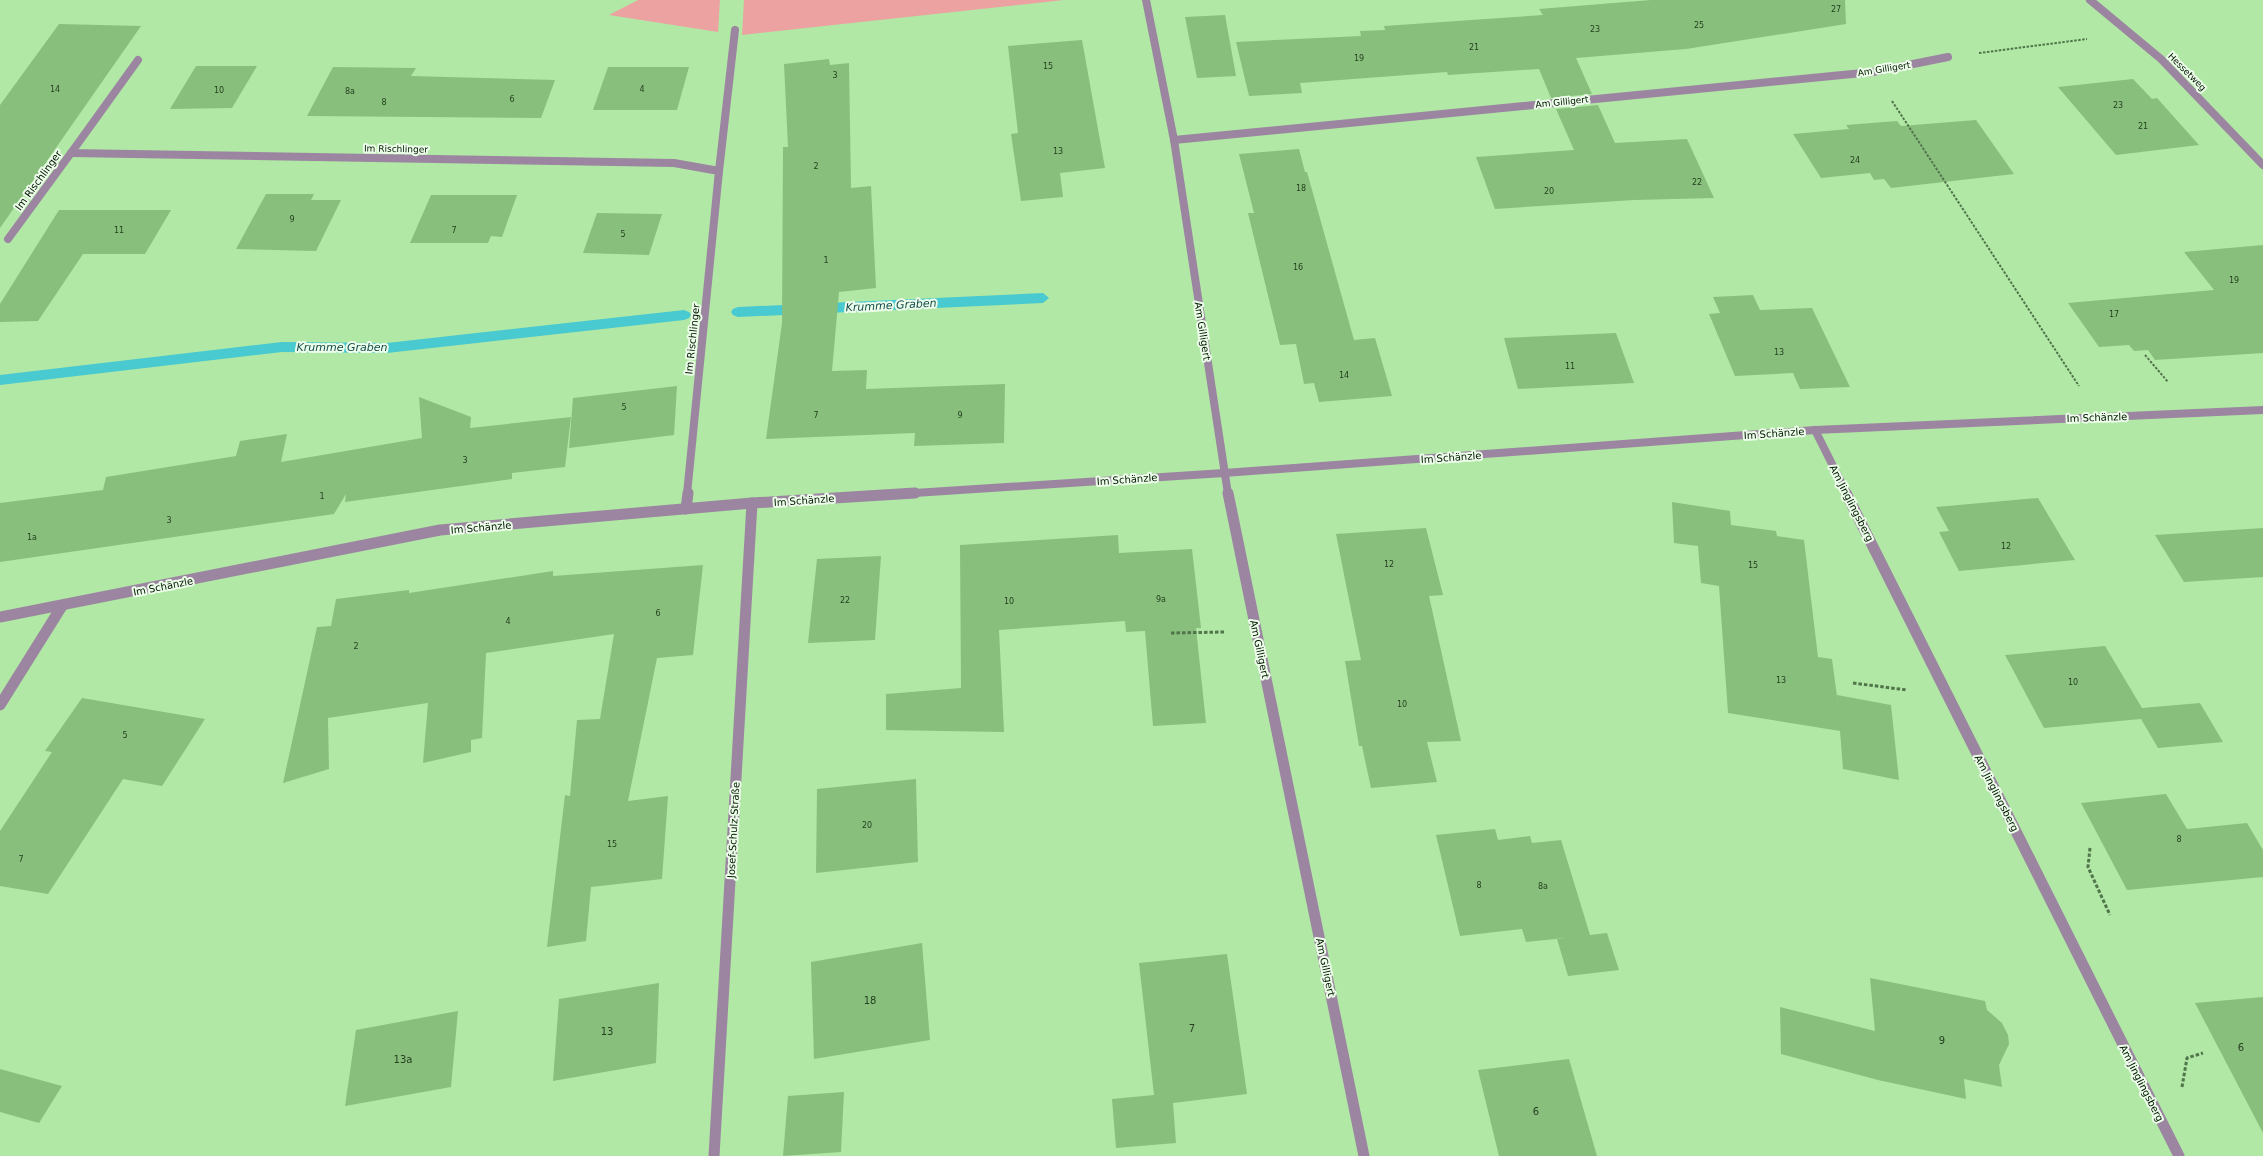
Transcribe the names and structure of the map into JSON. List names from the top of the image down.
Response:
{
  "streets": {
    "street": [
      "Am Gilligert",
      "Hessetweg",
      "Im Rischlinger",
      "Im Schänzle",
      "Am Jinglingsberg",
      "Josef-Schulz-Straße"
    ]
  },
  "crossings": [
    ["Am Gilligert", "Im Schänzle"],
    ["Im Rischlinger", "Im Schänzle"],
    ["Im Schänzle", "Am Jinglingsberg"],
    ["Im Schänzle", "Josef-Schulz-Straße"]
  ],
  "water": ["Krumme Graben"],
  "house_numbers": [
    "27",
    "25",
    "23",
    "21",
    "19",
    "15",
    "3",
    "14",
    "4",
    "10",
    "8a",
    "6",
    "8",
    "23",
    "21",
    "13",
    "24",
    "2",
    "22",
    "18",
    "20",
    "9",
    "11",
    "7",
    "5",
    "1",
    "16",
    "19",
    "17",
    "13",
    "11",
    "14",
    "5",
    "7",
    "9",
    "3",
    "1",
    "3",
    "1a",
    "12",
    "12",
    "15",
    "9a",
    "22",
    "10",
    "6",
    "4",
    "2",
    "13",
    "10",
    "10",
    "5",
    "20",
    "8",
    "15",
    "7",
    "8",
    "8a",
    "18",
    "7",
    "13",
    "9",
    "6",
    "13a",
    "6"
  ]
}
